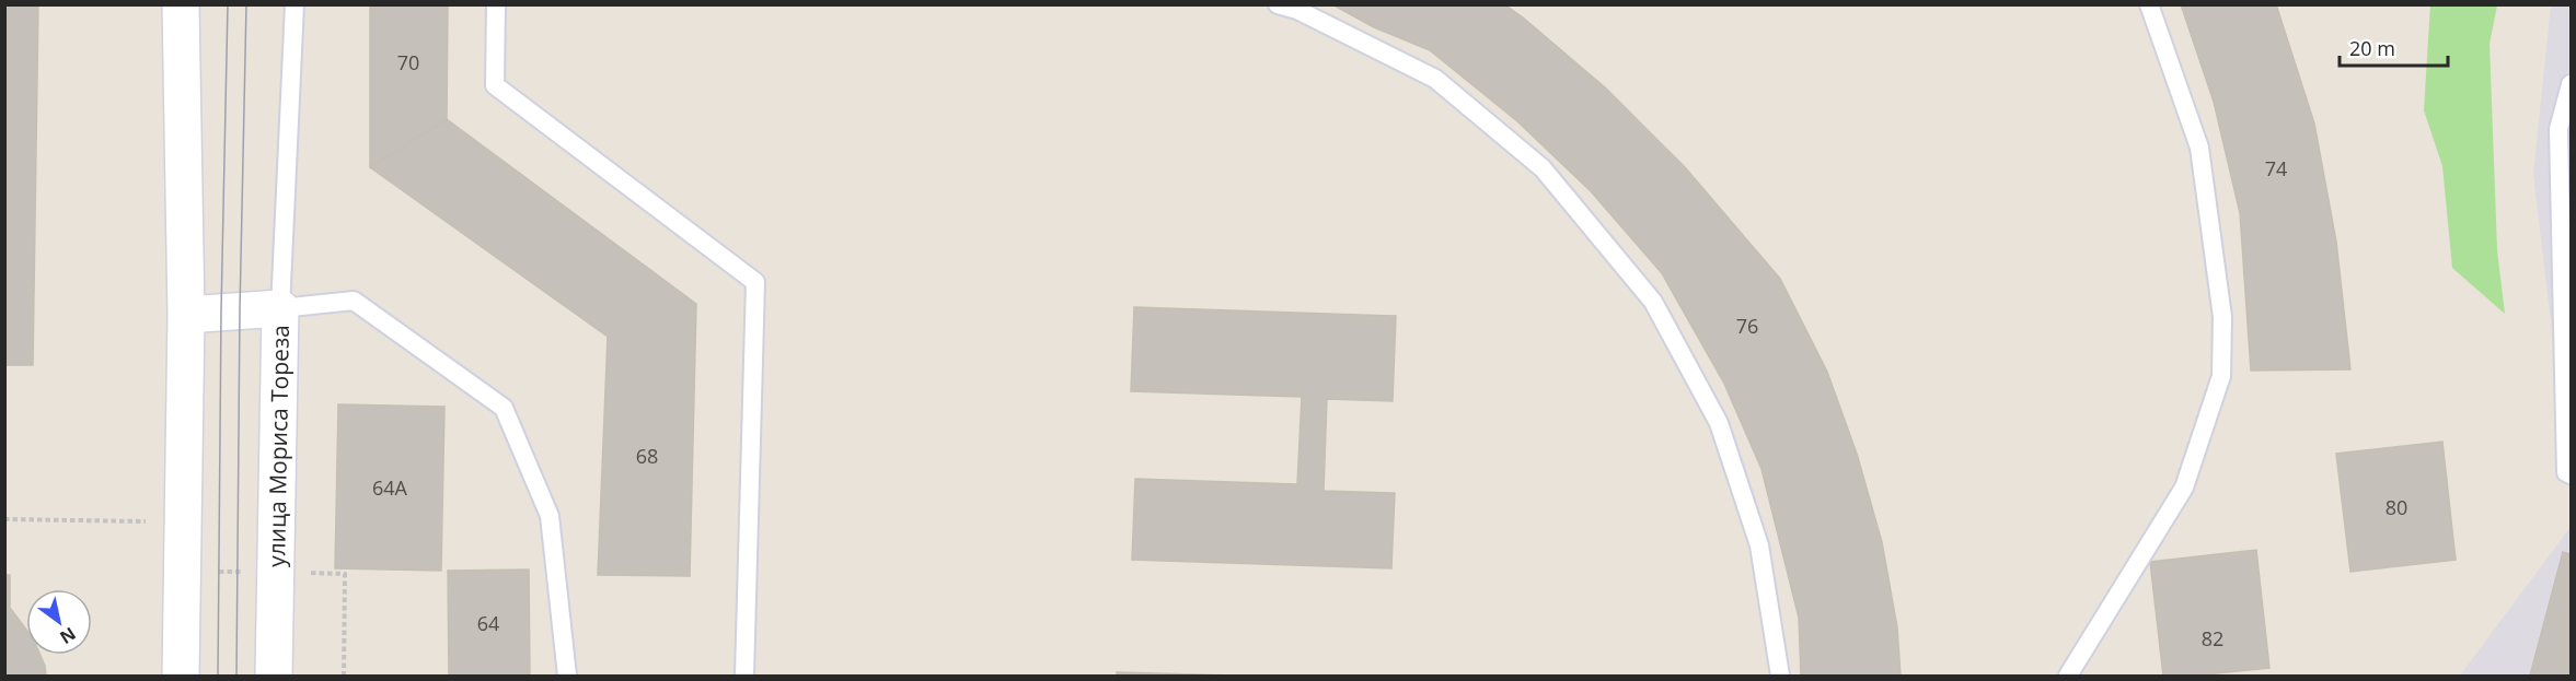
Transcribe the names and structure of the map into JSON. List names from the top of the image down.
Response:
{
  "streets": {
    "street": ["улица Мориса Тореза"]
  },
  "house_numbers": [
    "70",
    "74",
    "76",
    "68",
    "64А",
    "80",
    "64",
    "82"
  ],
  "scale_bar": "20 m",
  "north": "bottom right"
}
